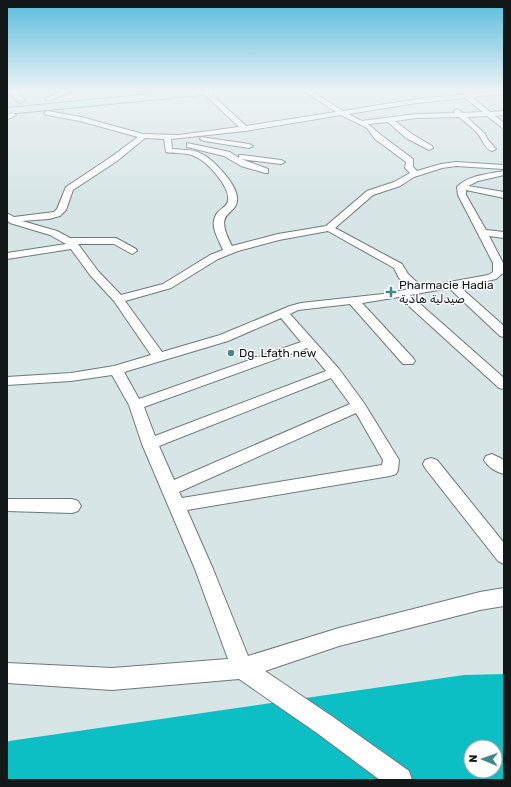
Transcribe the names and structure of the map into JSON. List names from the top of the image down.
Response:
{
  "places": {
    "health": ["Pharmacie Hadia صيدلية هادية"],
    "other": ["Dg. Lfath new"]
  },
  "north": "left"
}
